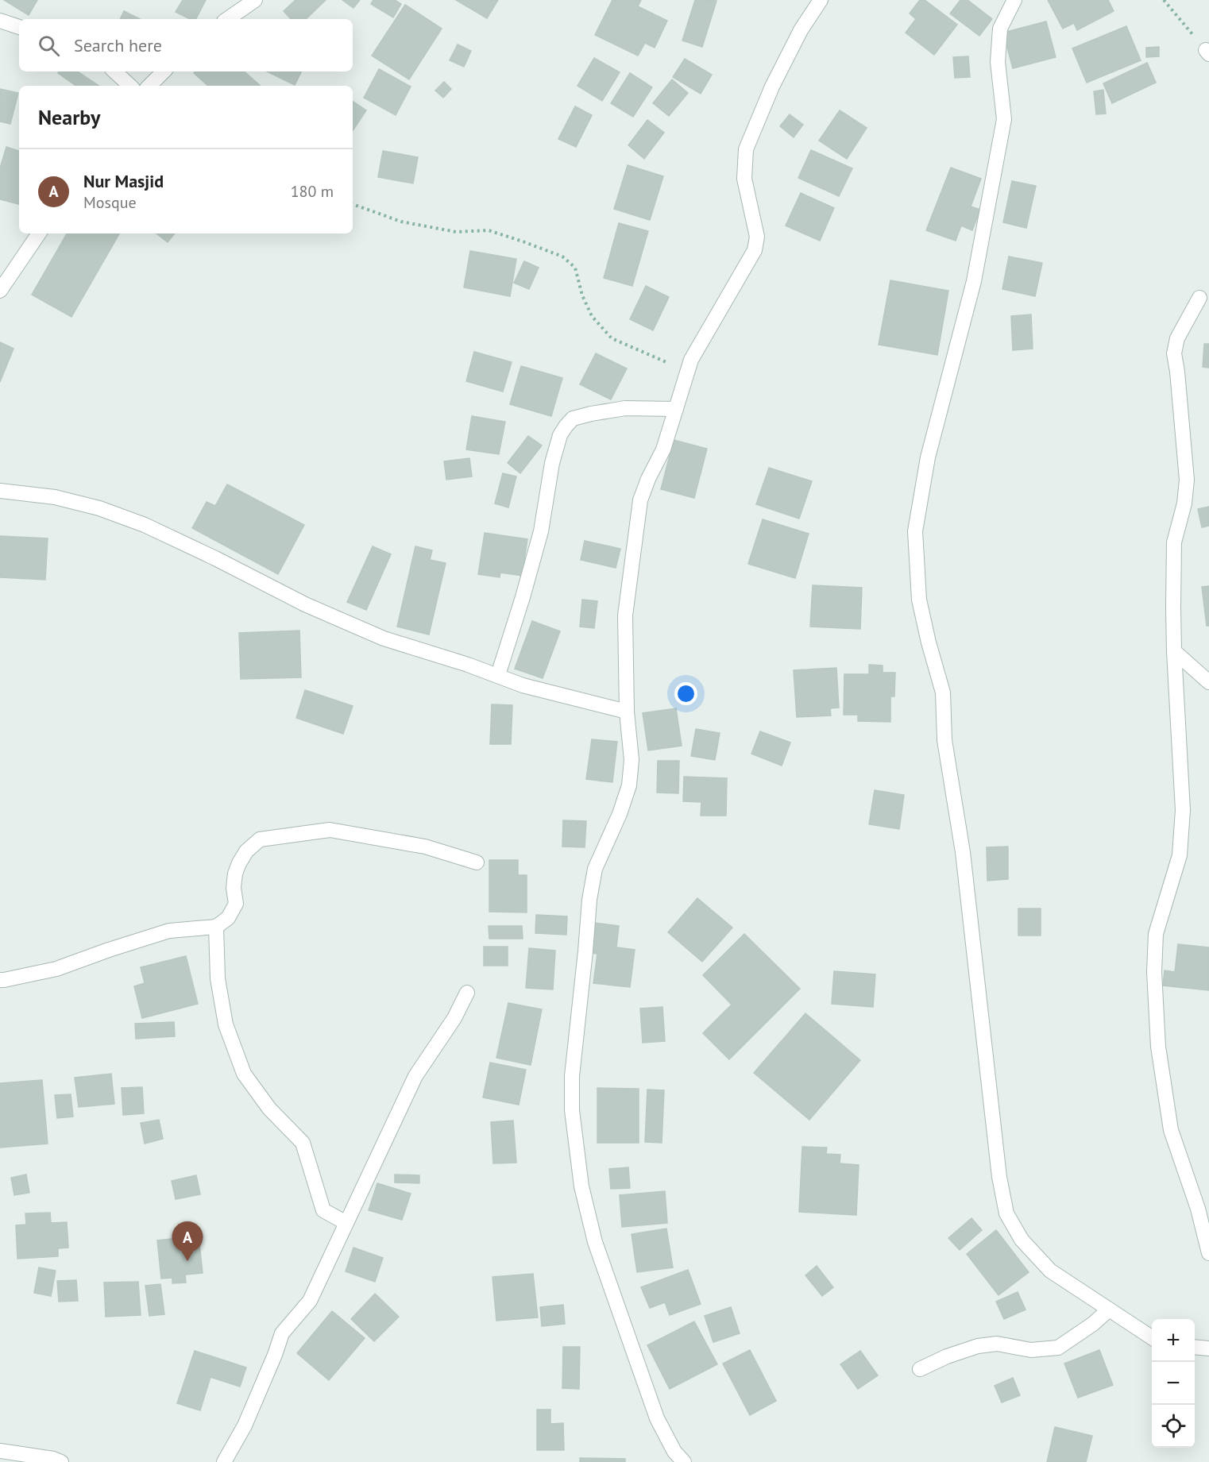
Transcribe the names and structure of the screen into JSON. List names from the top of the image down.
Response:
{
  "page": {
    "search": "Search here",
    "heading": "Nearby",
    "list": [
      {
        "mark": "A",
        "name": "Nur Masjid",
        "note": "Mosque",
        "value": "180 m"
      }
    ],
    "pins": "A",
    "map_buttons": ["+", "−"]
  }
}
